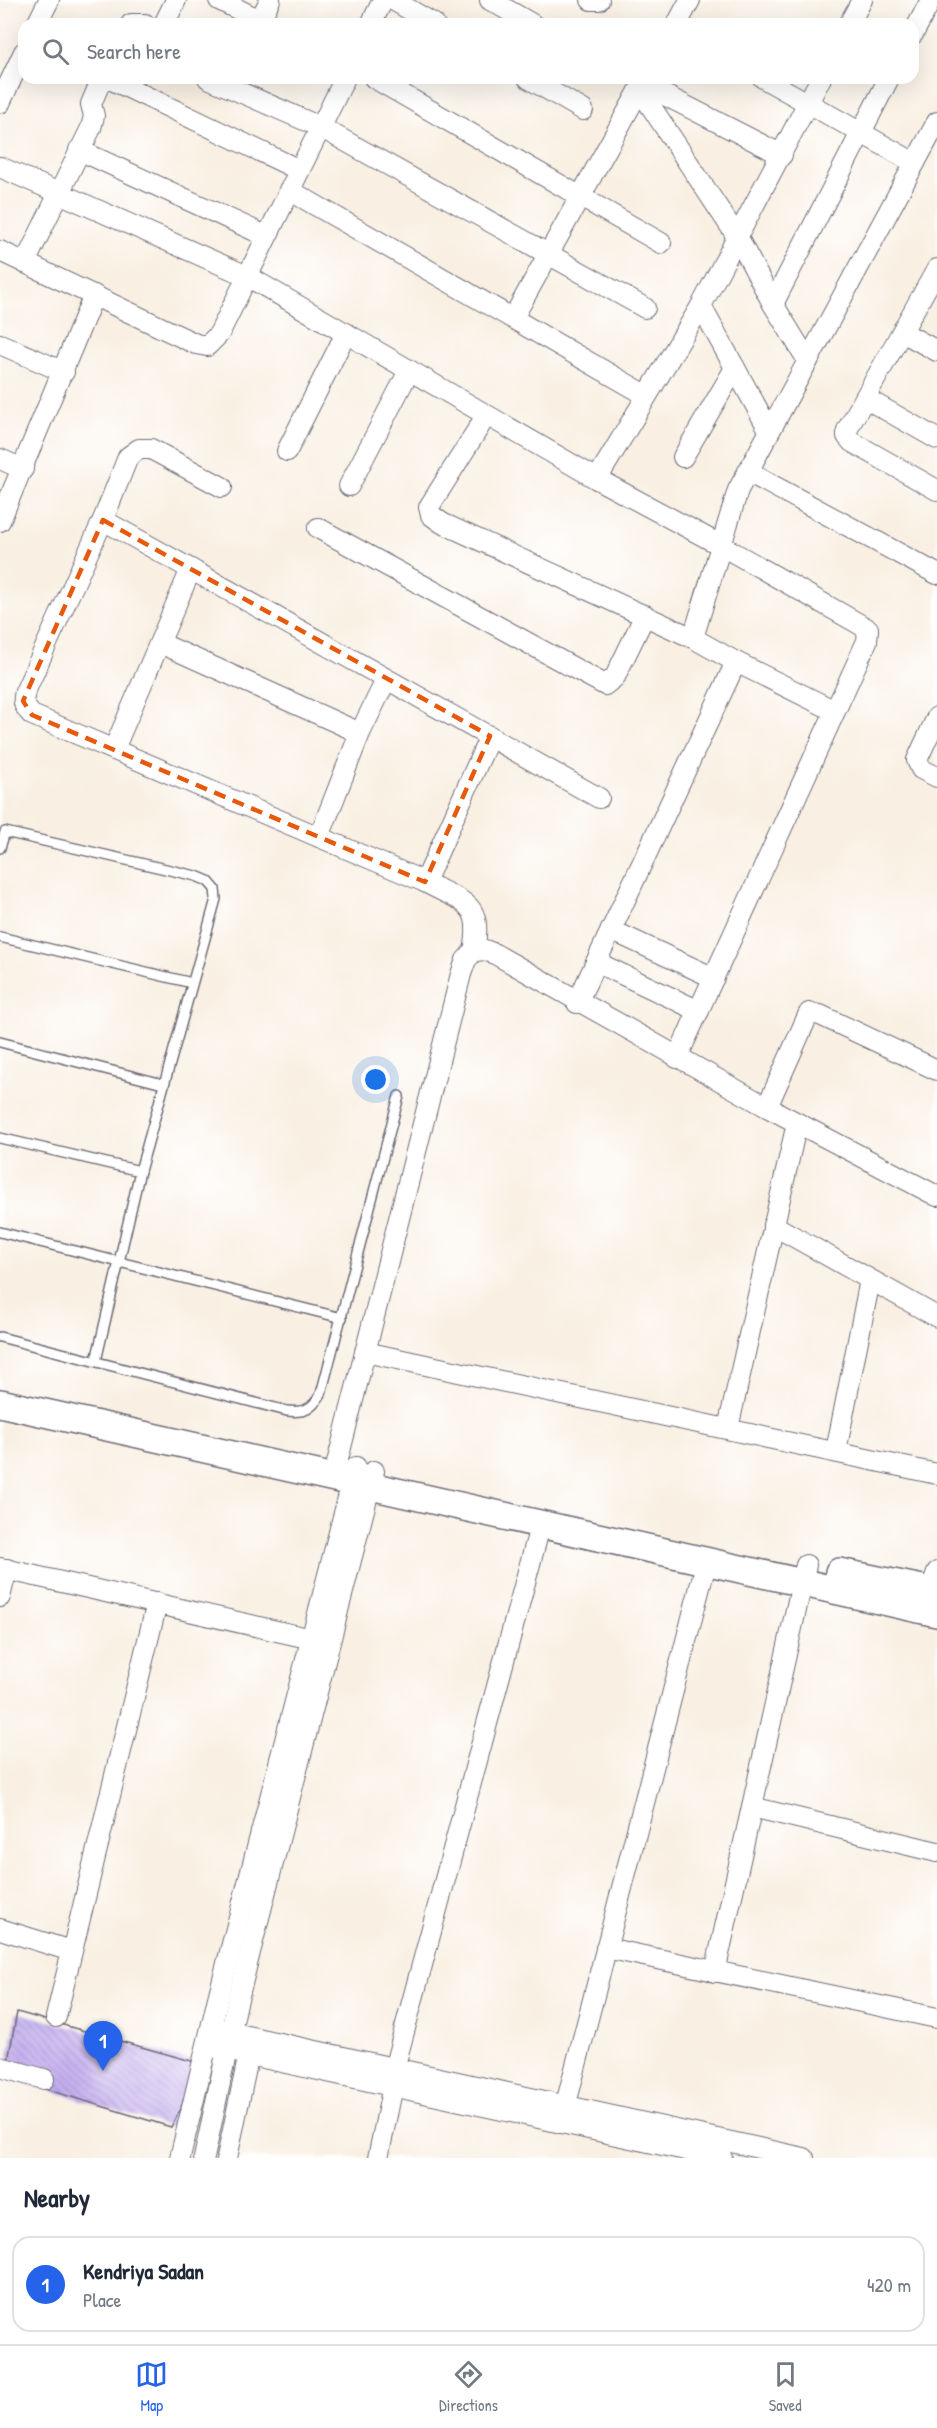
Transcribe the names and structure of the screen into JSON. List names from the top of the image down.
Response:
{
  "page": {
    "search": "Search here",
    "pins": "1",
    "heading": "Nearby",
    "list": [
      {
        "mark": "1",
        "name": "Kendriya Sadan",
        "note": "Place",
        "value": "420 m"
      }
    ],
    "nav": ["Map", "Directions", "Saved"]
  }
}
